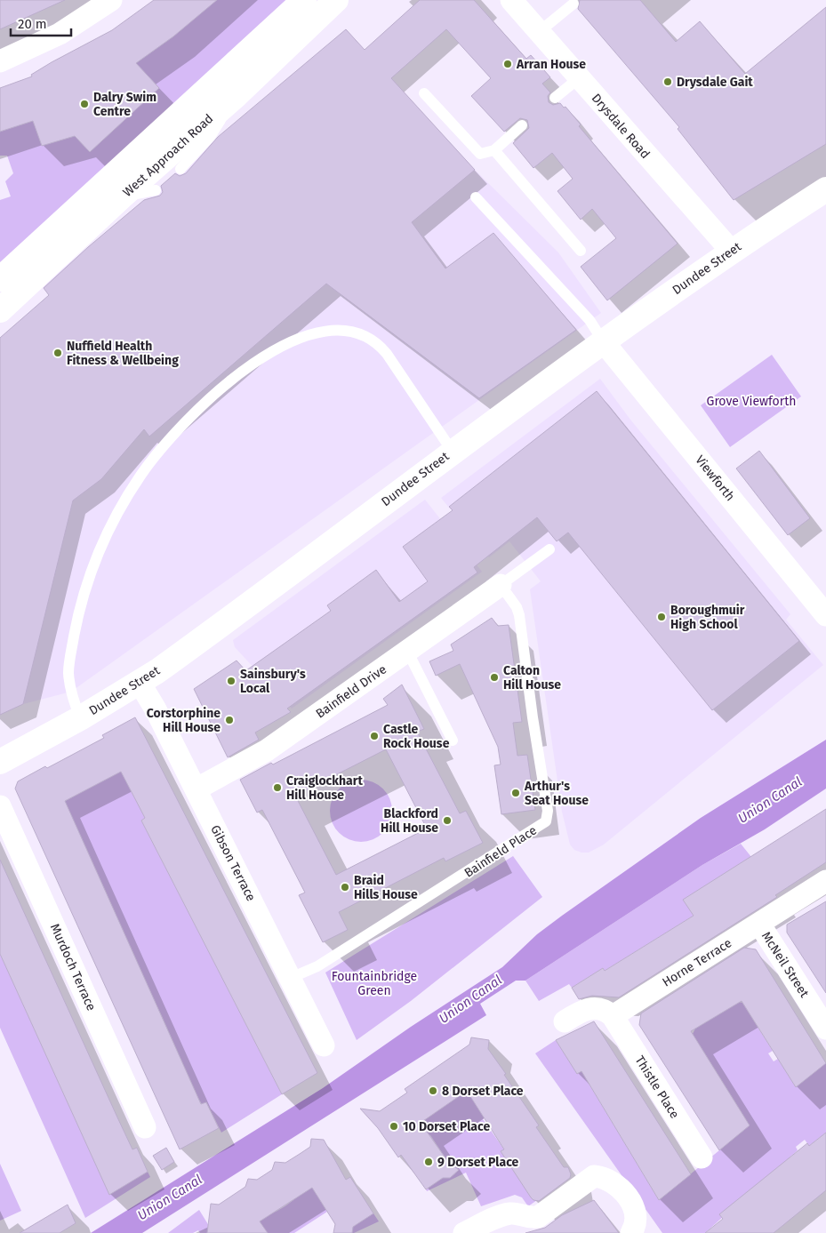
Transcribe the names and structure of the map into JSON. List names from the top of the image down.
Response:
{
  "streets": {
    "street": [
      "Drysdale Road",
      "West Approach Road",
      "Dundee Street",
      "Viewforth",
      "Bainfield Drive",
      "Gibson Terrace",
      "Horne Terrace",
      "McNeil Street",
      "Murdoch Terrace",
      "Thistle Place"
    ],
    "lane": ["Bainfield Place"]
  },
  "crossings": [
    ["Drysdale Road", "Dundee Street"],
    ["Dundee Street", "Viewforth"],
    ["Dundee Street", "Gibson Terrace"],
    ["Bainfield Drive", "Bainfield Place"],
    ["Bainfield Drive", "Gibson Terrace"],
    ["Bainfield Place", "Gibson Terrace"],
    ["Horne Terrace", "McNeil Street"],
    ["Horne Terrace", "Thistle Place"]
  ],
  "water": ["Union Canal"],
  "parks": ["Grove Viewforth", "Fountainbridge Green"],
  "places": [
    "Arran House",
    "Drysdale Gait",
    "Dalry Swim Centre",
    "Nuffield Health Fitness & Wellbeing",
    "Boroughmuir High School",
    "Calton Hill House",
    "Sainsbury's Local",
    "Corstorphine Hill House",
    "Castle Rock House",
    "Craiglockhart Hill House",
    "Arthur's Seat House",
    "Blackford Hill House",
    "Braid Hills House",
    "8 Dorset Place",
    "10 Dorset Place",
    "9 Dorset Place"
  ],
  "scale_bar": "20 m"
}
